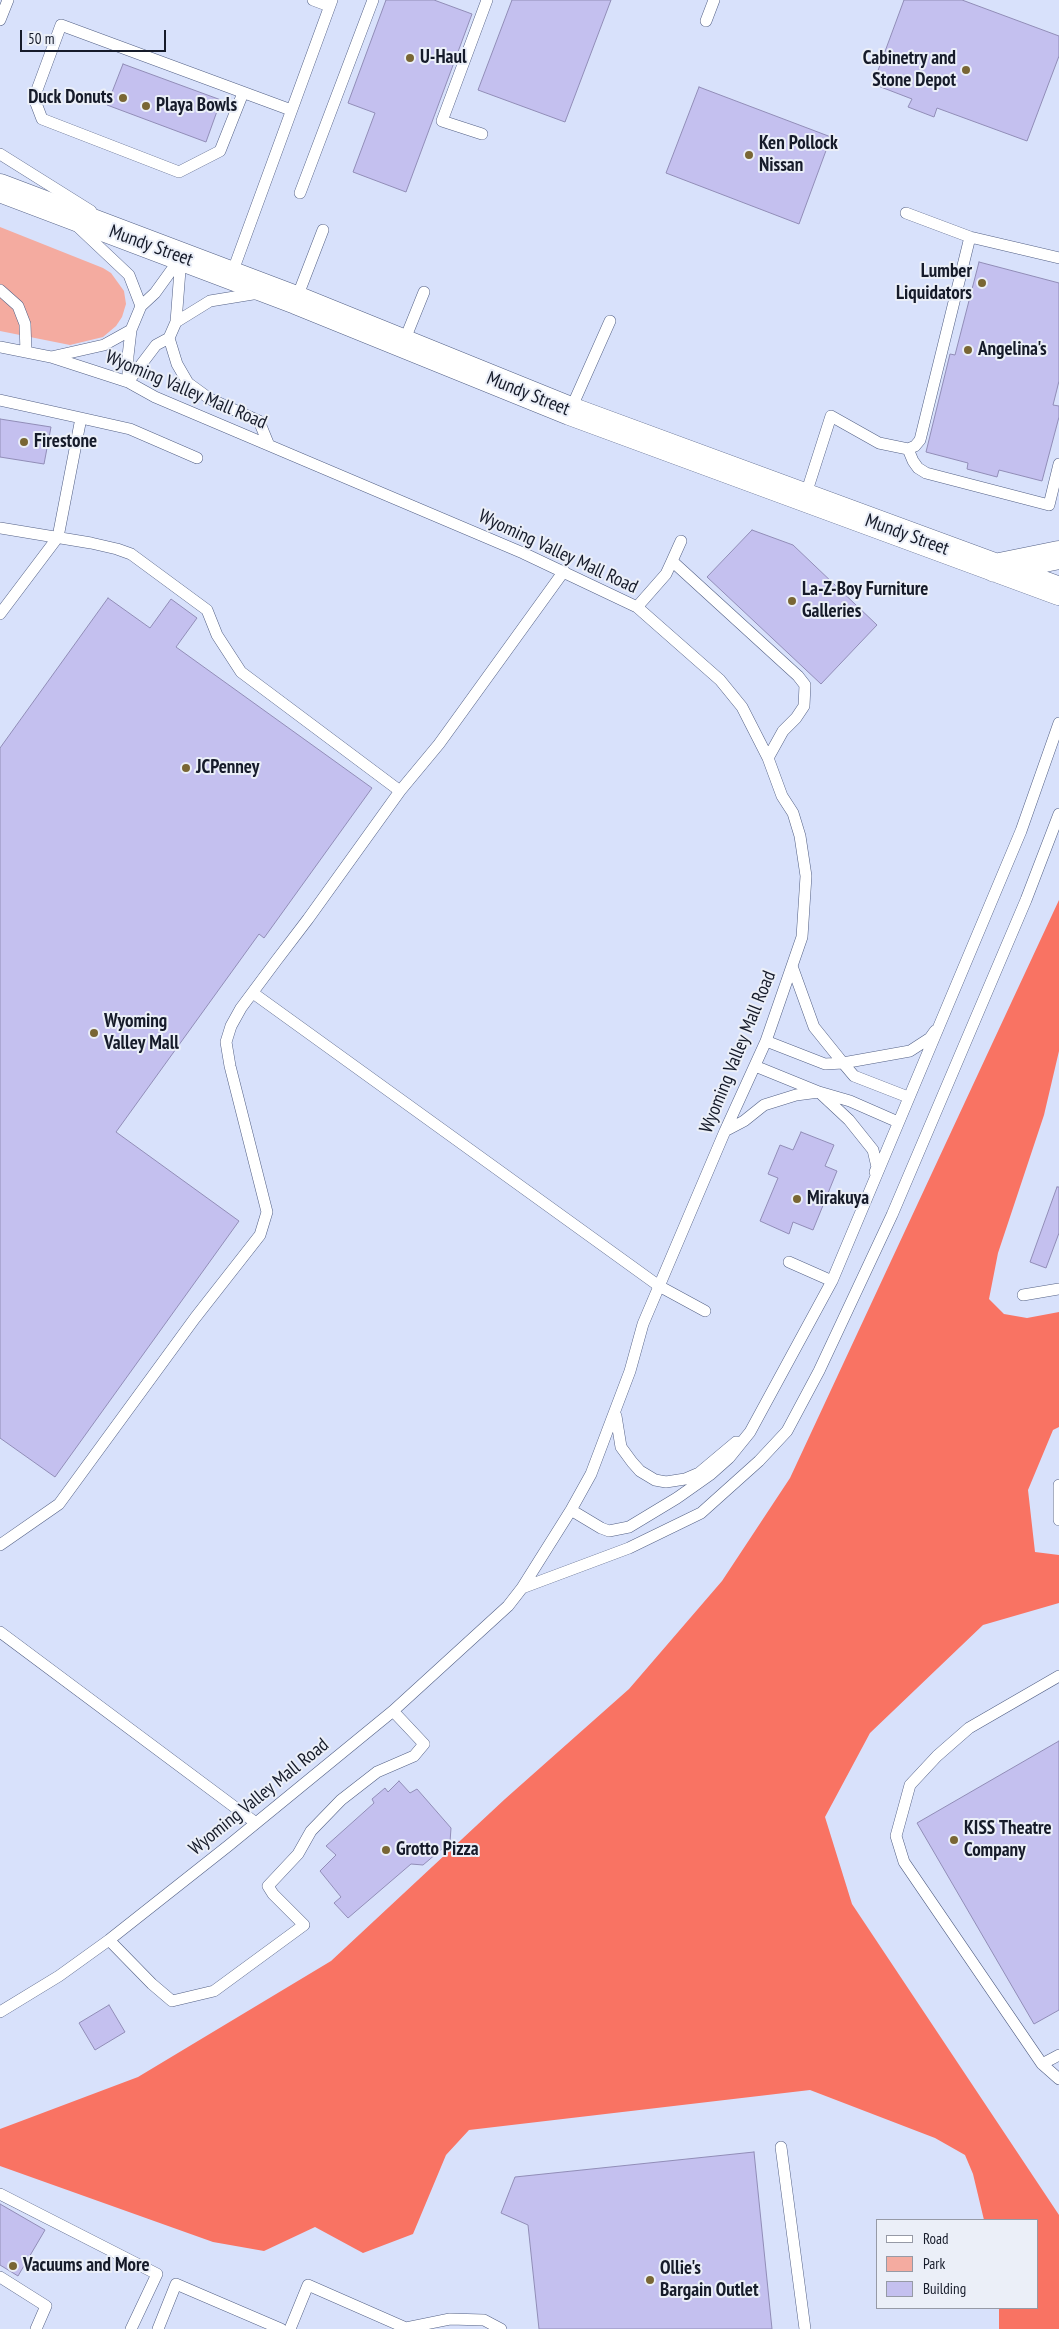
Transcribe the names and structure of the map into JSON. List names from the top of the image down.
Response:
{
  "streets": {
    "main road": ["Mundy Street"],
    "lane": ["Wyoming Valley Mall Road"]
  },
  "places": [
    "U-Haul",
    "Cabinetry and Stone Depot",
    "Duck Donuts",
    "Playa Bowls",
    "Ken Pollock Nissan",
    "Lumber Liquidators",
    "Angelina's",
    "Firestone",
    "La-Z-Boy Furniture Galleries",
    "JCPenney",
    "Wyoming Valley Mall",
    "Mirakuya",
    "KISS Theatre Company",
    "Grotto Pizza",
    "Vacuums and More",
    "Ollie's Bargain Outlet"
  ],
  "legend": ["Road", "Park", "Building"],
  "scale_bar": "50 m"
}
